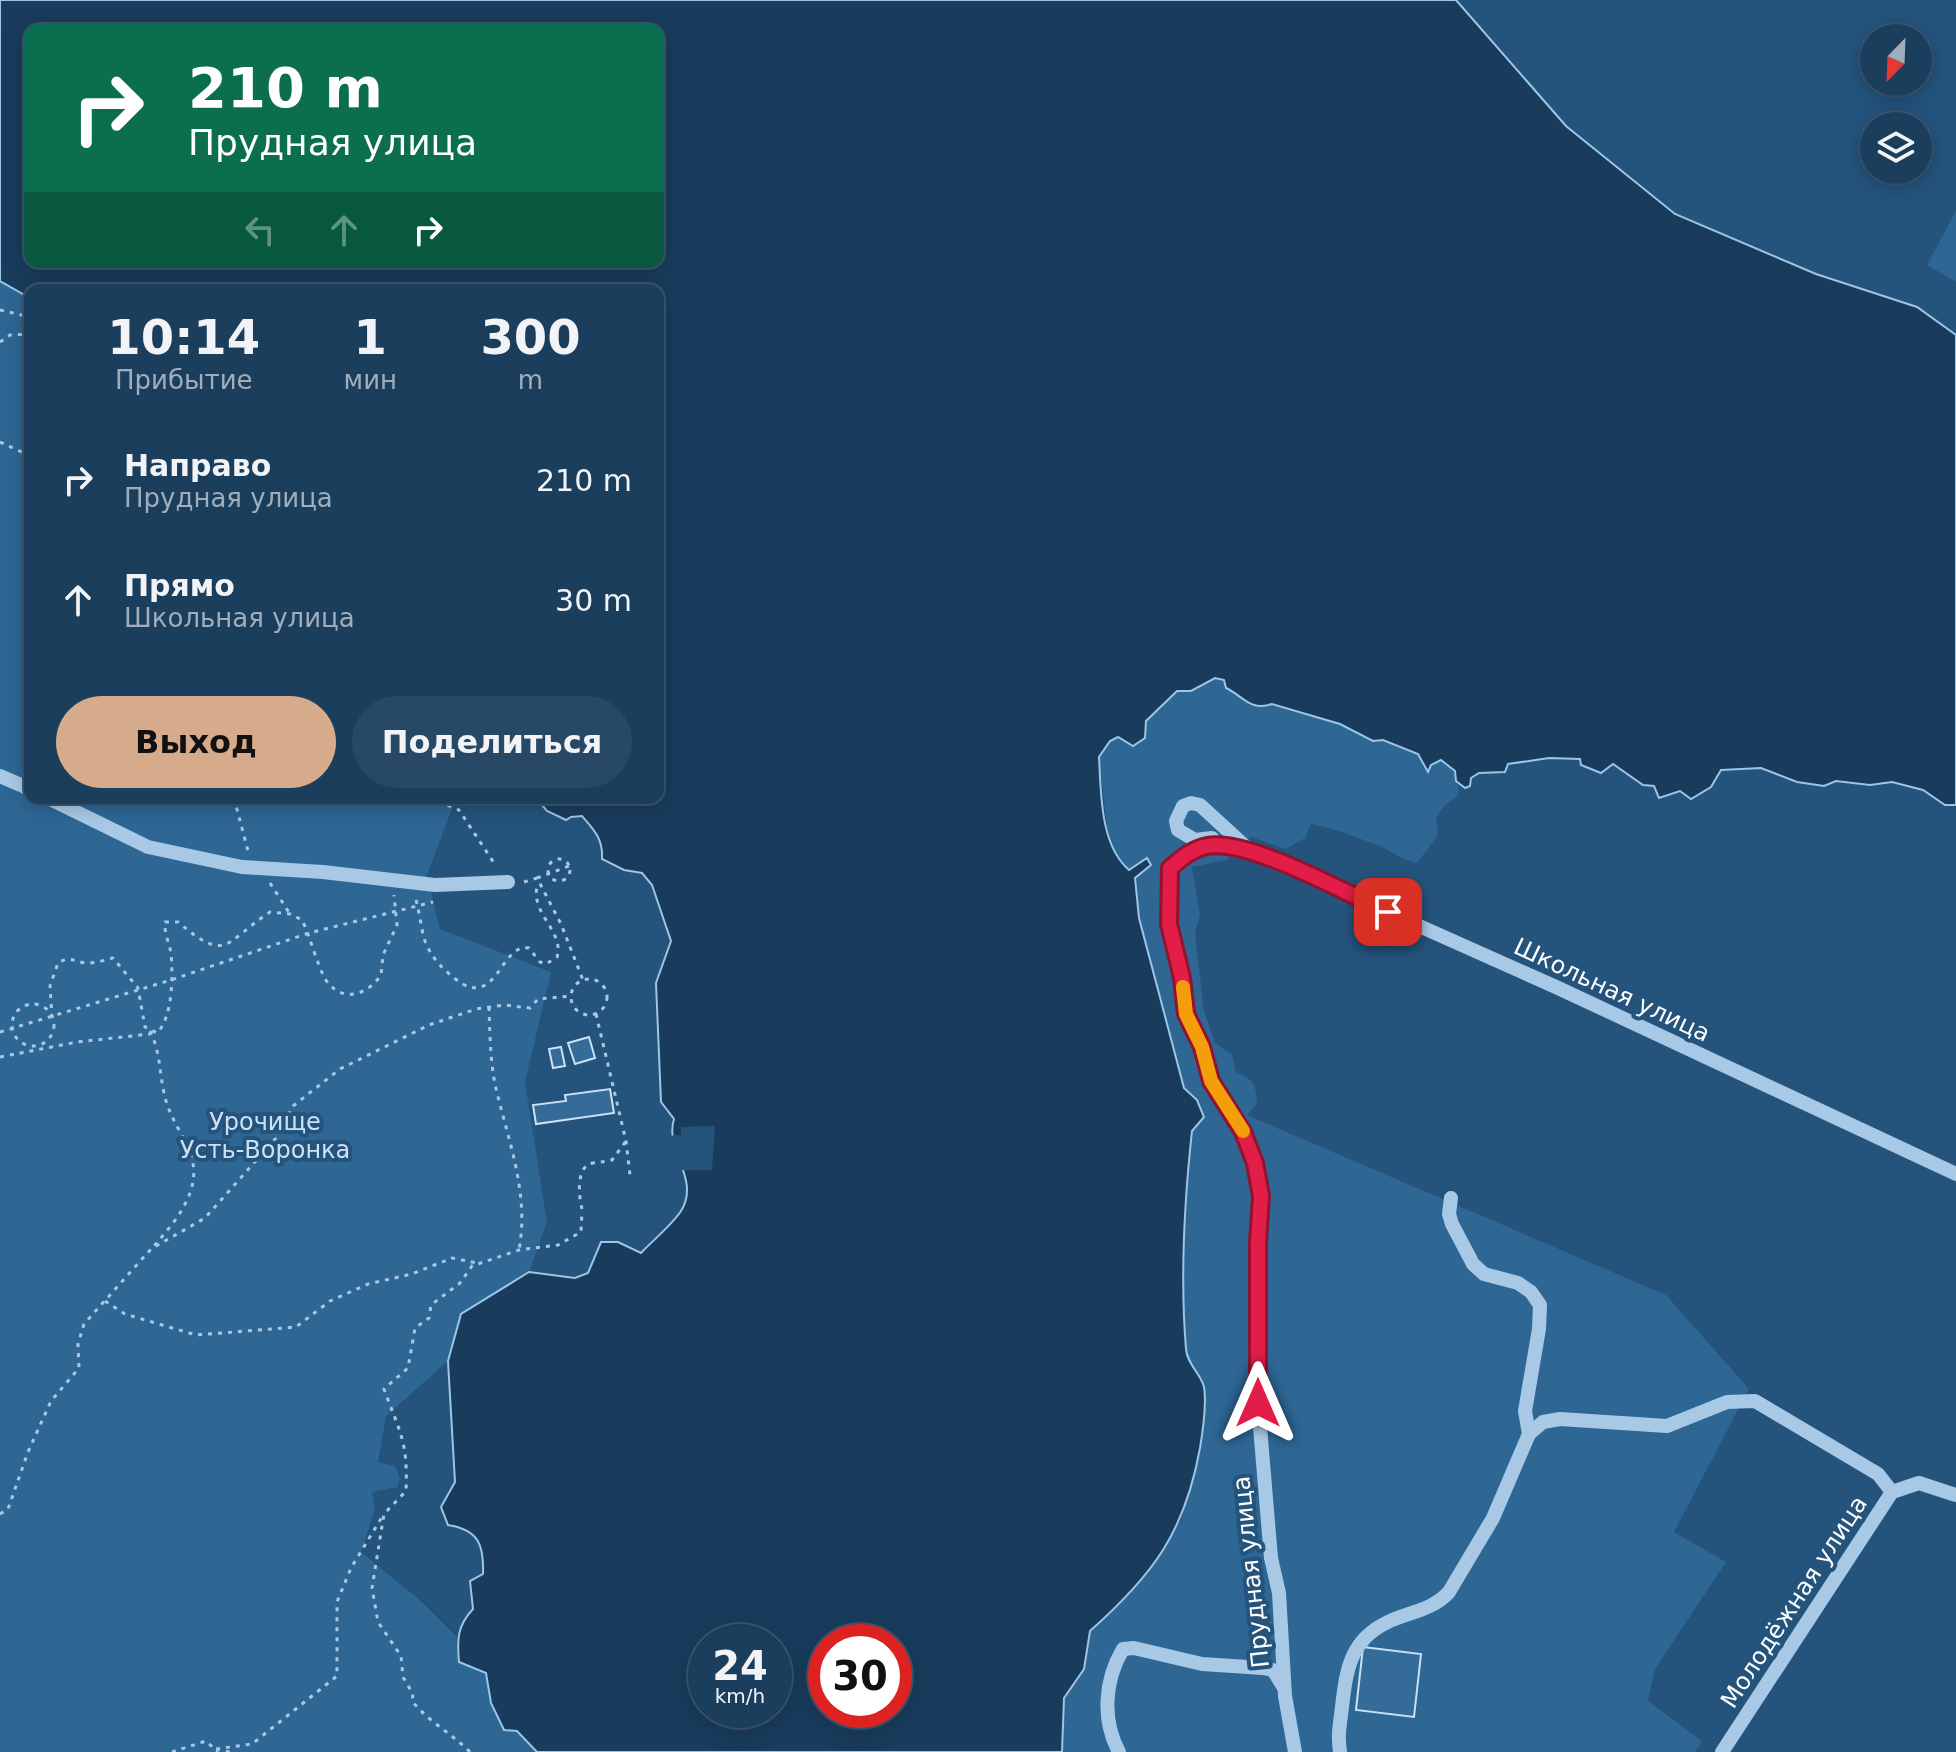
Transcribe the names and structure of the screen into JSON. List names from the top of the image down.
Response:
{
  "streets": {
    "street": ["Школьная улица", "Прудная улица", "Молодёжная улица"]
  },
  "crossings": [
    ["Школьная улица", "Прудная улица"]
  ],
  "parks": ["Урочище Усть-Воронка"],
  "north": "bottom left",
  "page": {
    "turn": ["210 m", "Прудная улица"],
    "eta": [
      "10:14",
      "Прибытие",
      "1",
      "мин",
      "300",
      "m"
    ],
    "list": [
      {
        "name": "Направо",
        "note": "Прудная улица",
        "value": "210 m"
      },
      {
        "name": "Прямо",
        "note": "Школьная улица",
        "value": "30 m"
      }
    ],
    "buttons": ["Выход", "Поделиться"],
    "speed": "24 km/h",
    "limit": "30"
  }
}
